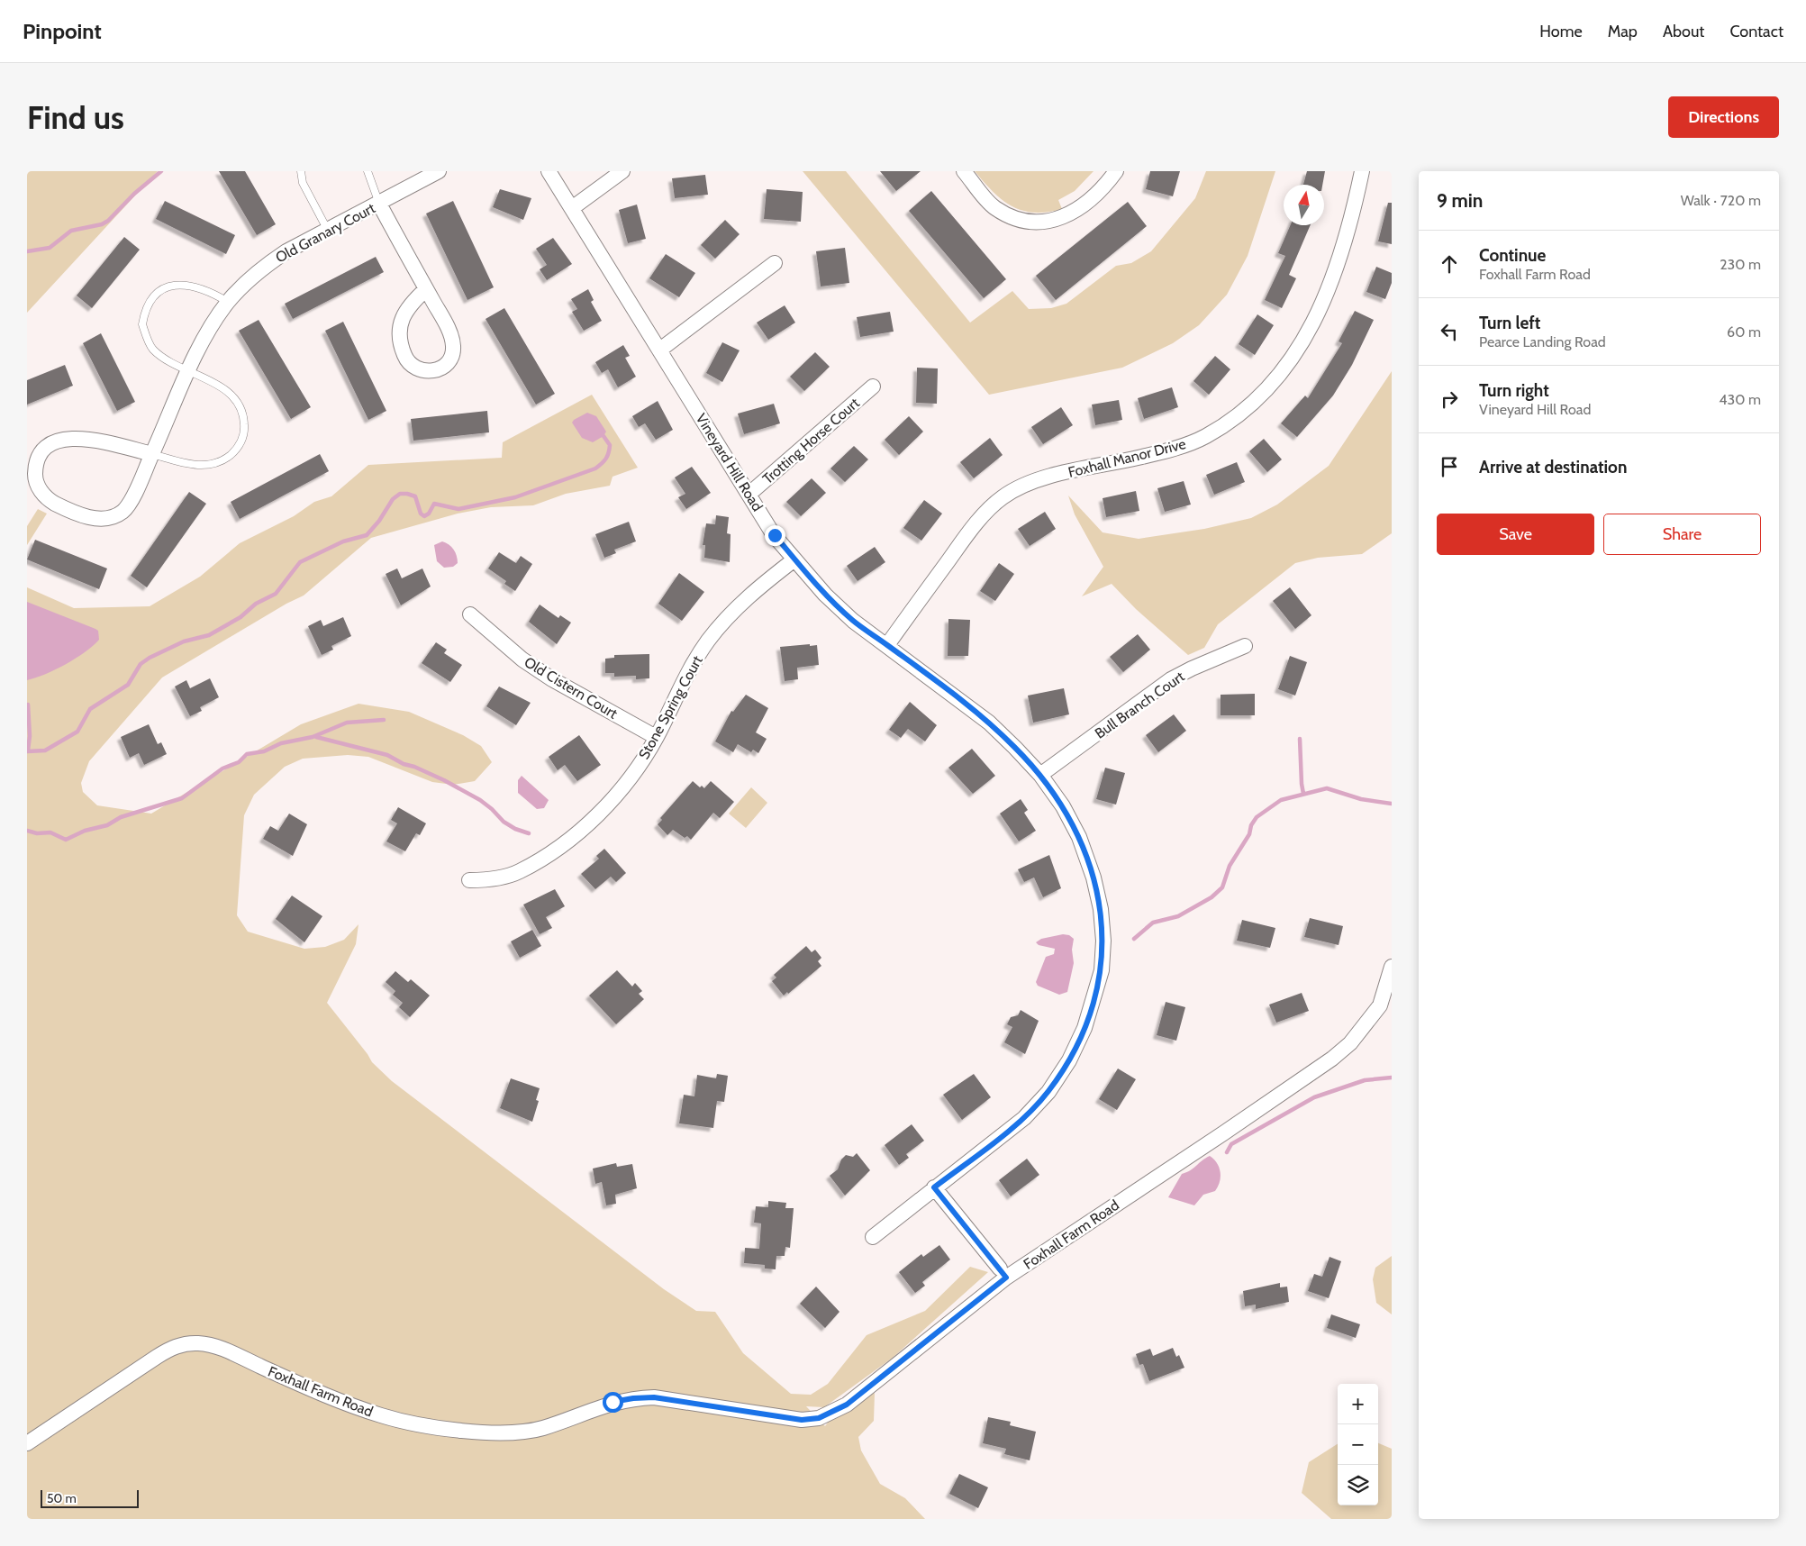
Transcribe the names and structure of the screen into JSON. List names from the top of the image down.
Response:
{
  "streets": {
    "street": [
      "Old Granary Court",
      "Trotting Horse Court",
      "Foxhall Manor Drive",
      "Vineyard Hill Road",
      "Old Cistern Court",
      "Bull Branch Court",
      "Stone Spring Court",
      "Foxhall Farm Road"
    ]
  },
  "crossings": [
    ["Trotting Horse Court", "Vineyard Hill Road"],
    ["Foxhall Manor Drive", "Vineyard Hill Road"],
    ["Vineyard Hill Road", "Bull Branch Court"],
    ["Vineyard Hill Road", "Stone Spring Court"],
    ["Old Cistern Court", "Stone Spring Court"]
  ],
  "scale_bar": "50 m",
  "north": "top",
  "page": {
    "header": "Pinpoint",
    "nav": [
      "Home",
      "Map",
      "About",
      "Contact"
    ],
    "buttons": [
      "Directions",
      ["Save", "Share"]
    ],
    "title": "Find us",
    "heading": ["9 min", "Walk · 720 m"],
    "list": [
      ["Continue", "Foxhall Farm Road", "230 m"],
      ["Turn left", "Pearce Landing Road", "60 m"],
      ["Turn right", "Vineyard Hill Road", "430 m"],
      "Arrive at destination"
    ],
    "map_buttons": ["+", "−"],
    "scale": "50 m"
  }
}
